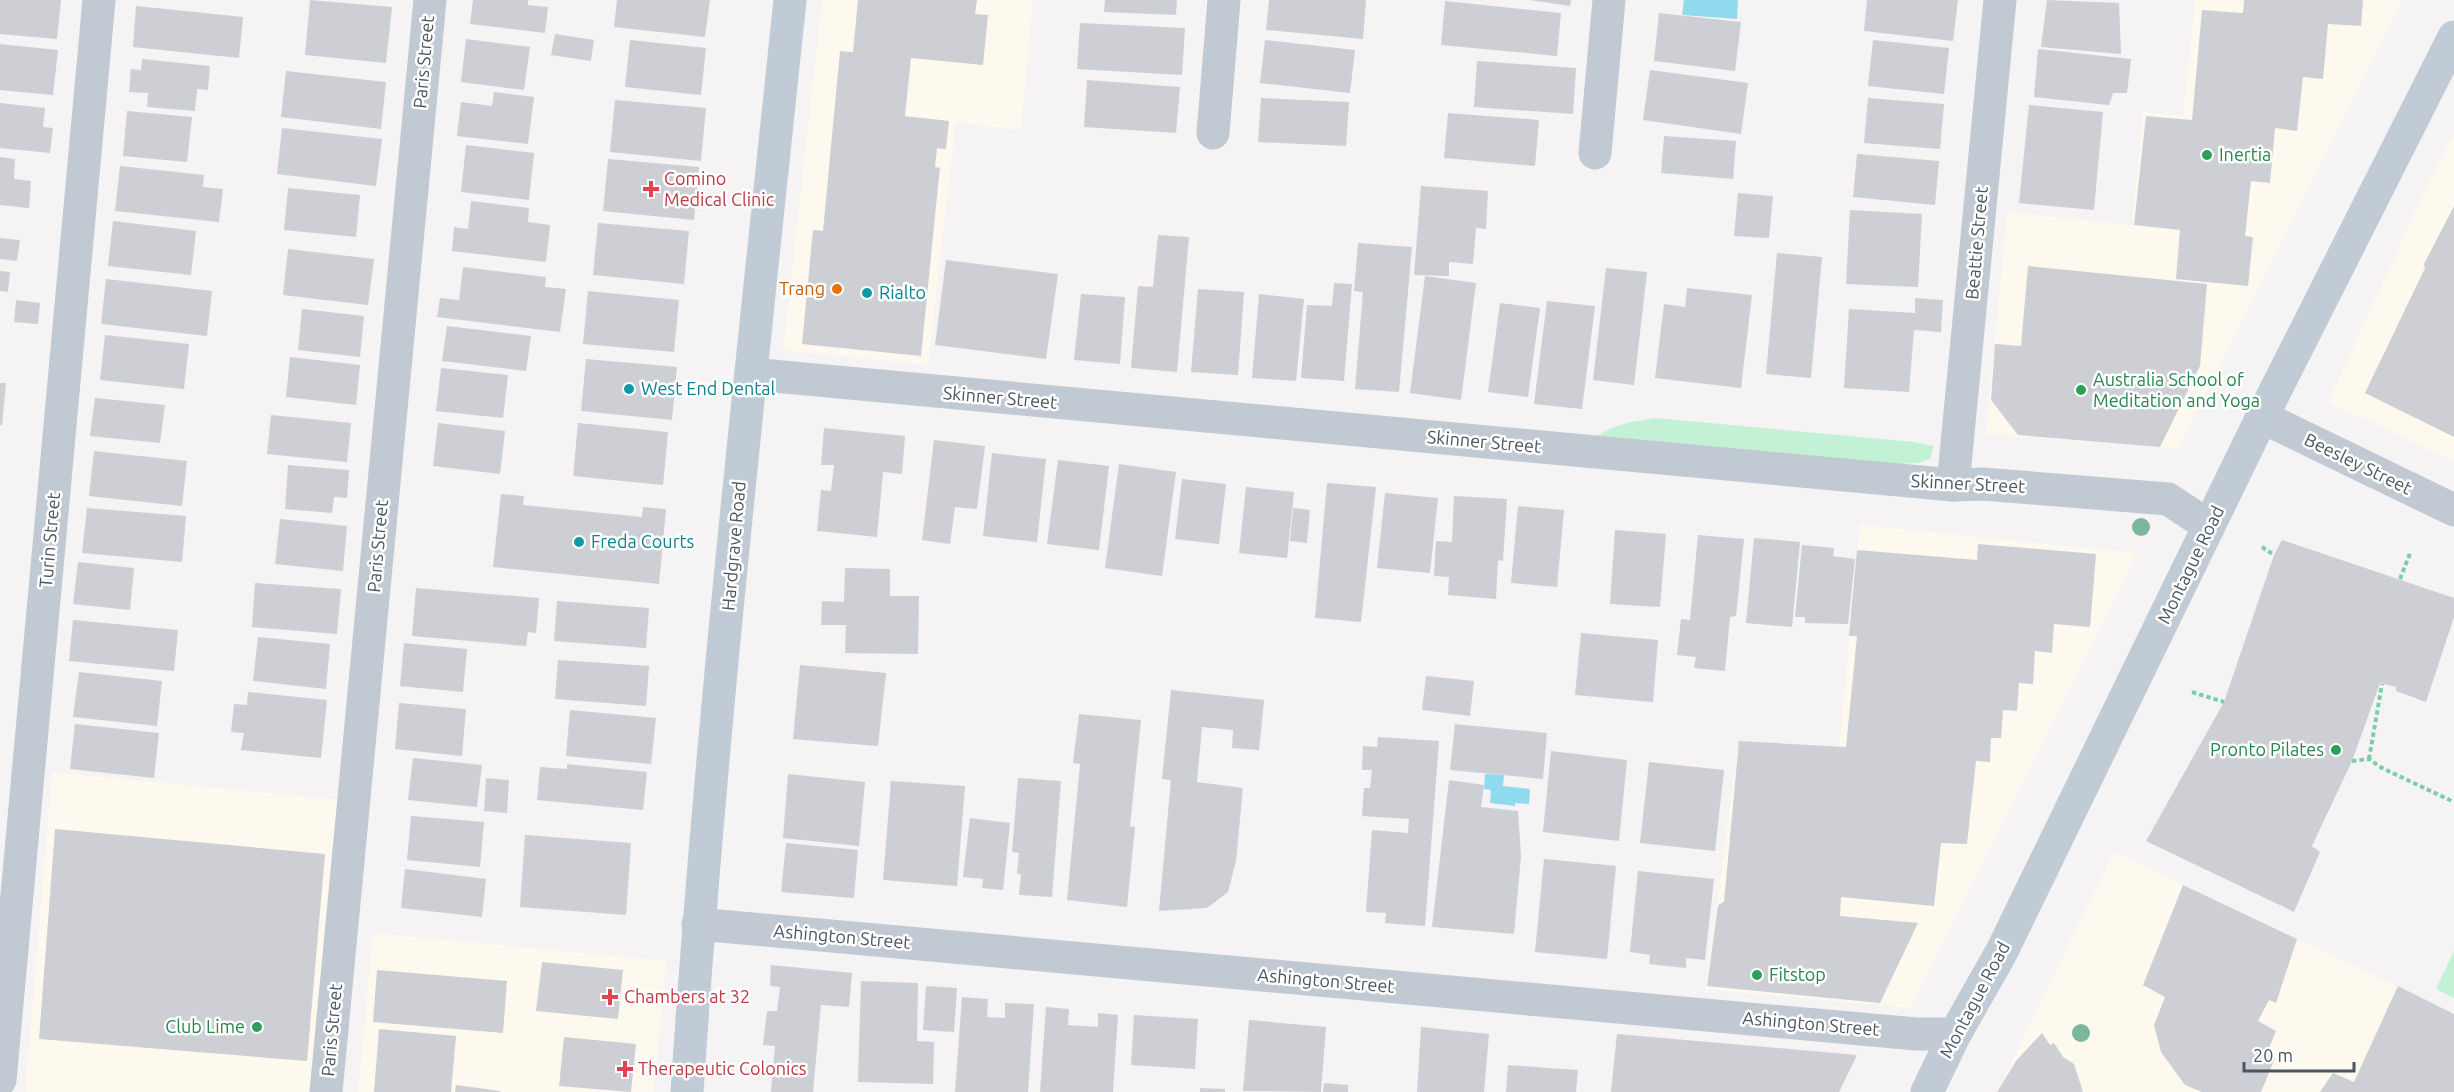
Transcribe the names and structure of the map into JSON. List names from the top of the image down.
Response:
{
  "streets": {
    "street": [
      "Paris Street",
      "Beattie Street",
      "Skinner Street",
      "Beesley Street",
      "Turin Street",
      "Hardgrave Road",
      "Montague Road",
      "Ashington Street"
    ]
  },
  "crossings": [
    ["Beattie Street", "Skinner Street"],
    ["Skinner Street", "Hardgrave Road"],
    ["Skinner Street", "Montague Road"],
    ["Beesley Street", "Montague Road"],
    ["Hardgrave Road", "Ashington Street"],
    ["Montague Road", "Ashington Street"]
  ],
  "places": {
    "other": [
      "Inertia",
      "Trang",
      "Rialto",
      "West End Dental",
      "Australia School of Meditation and Yoga",
      "Freda Courts",
      "Pronto Pilates",
      "Fitstop",
      "Club Lime"
    ],
    "health": ["Comino Medical Clinic", "Chambers at 32", "Therapeutic Colonics"]
  },
  "scale_bar": "20 m"
}
